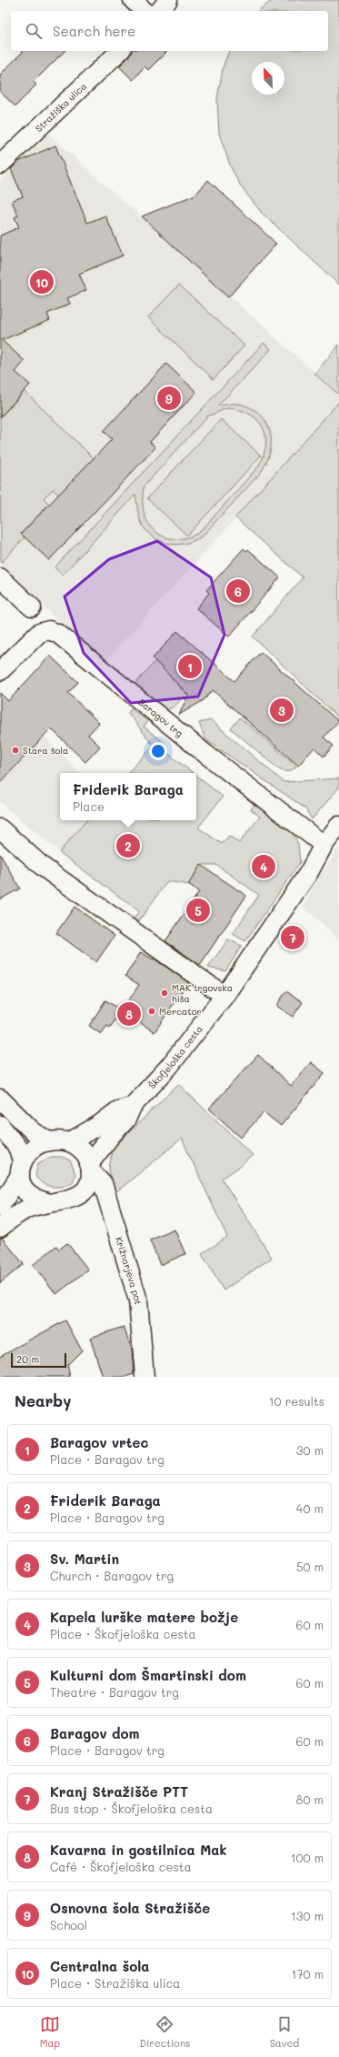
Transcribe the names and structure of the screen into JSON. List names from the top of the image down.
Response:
{
  "streets": {
    "street": [
      "Stražiška ulica",
      "Baragov trg",
      "Škofjeloška cesta",
      "Križnarjeva pot"
    ]
  },
  "crossings": [
    ["Baragov trg", "Škofjeloška cesta"],
    ["Škofjeloška cesta", "Križnarjeva pot"]
  ],
  "places": ["Stara šola", "MAK trgovska hiša", "Mercator"],
  "scale_bar": "20 m",
  "north": "top left",
  "page": {
    "search": "Search here",
    "pins": [
      "10",
      "9",
      "6",
      "1",
      "3",
      "2",
      "4",
      "5",
      "7",
      "8"
    ],
    "popup": ["Friderik Baraga", "Place"],
    "scale": "20 m",
    "heading": ["Nearby", "10 results"],
    "list": [
      {
        "mark": "1",
        "name": "Baragov vrtec",
        "note": "Place · Baragov trg",
        "value": "30 m"
      },
      {
        "mark": "2",
        "name": "Friderik Baraga",
        "note": "Place · Baragov trg",
        "value": "40 m"
      },
      {
        "mark": "3",
        "name": "Sv. Martin",
        "note": "Church · Baragov trg",
        "value": "50 m"
      },
      {
        "mark": "4",
        "name": "Kapela lurške matere božje",
        "note": "Place · Škofjeloška cesta",
        "value": "60 m"
      },
      {
        "mark": "5",
        "name": "Kulturni dom Šmartinski dom",
        "note": "Theatre · Baragov trg",
        "value": "60 m"
      },
      {
        "mark": "6",
        "name": "Baragov dom",
        "note": "Place · Baragov trg",
        "value": "60 m"
      },
      {
        "mark": "7",
        "name": "Kranj Stražišče PTT",
        "note": "Bus stop · Škofjeloška cesta",
        "value": "80 m"
      },
      {
        "mark": "8",
        "name": "Kavarna in gostilnica Mak",
        "note": "Café · Škofjeloška cesta",
        "value": "100 m"
      },
      {
        "mark": "9",
        "name": "Osnovna šola Stražišče",
        "note": "School",
        "value": "130 m"
      },
      {
        "mark": "10",
        "name": "Centralna šola",
        "note": "Place · Stražiška ulica",
        "value": "170 m"
      }
    ],
    "nav": ["Map", "Directions", "Saved"]
  }
}
